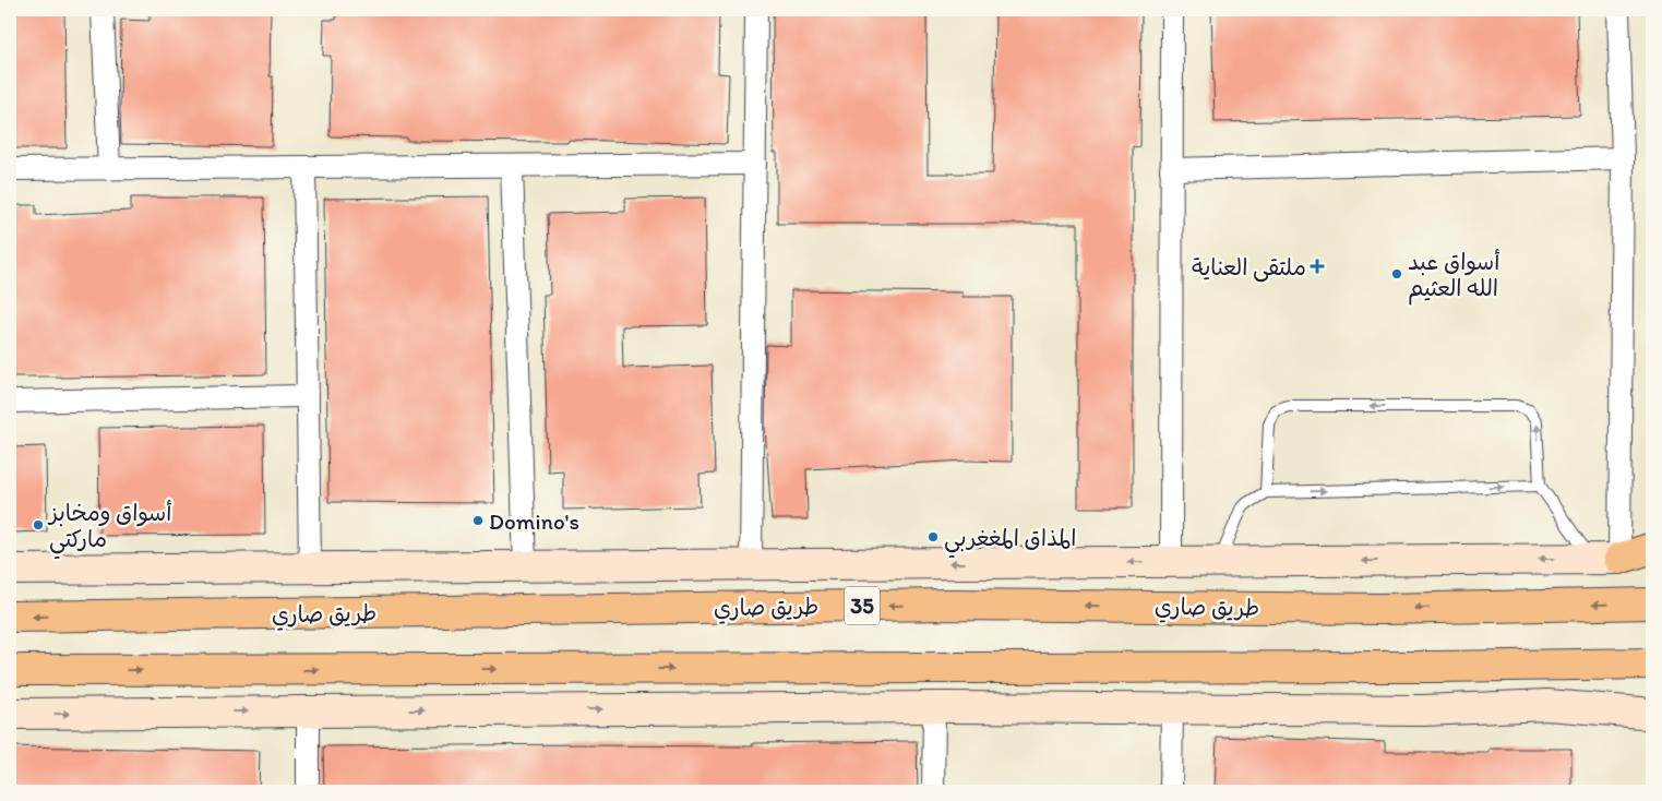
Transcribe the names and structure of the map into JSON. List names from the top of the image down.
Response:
{
  "streets": {
    "main road": ["35", "طريق صاري"]
  },
  "places": {
    "health": ["ملتقى العناية"],
    "other": [
      "أسواق عبد الله العثيم",
      "Domino's",
      "أسواق ومخابز ماركتي",
      "المذاق المغغربي"
    ]
  }
}
